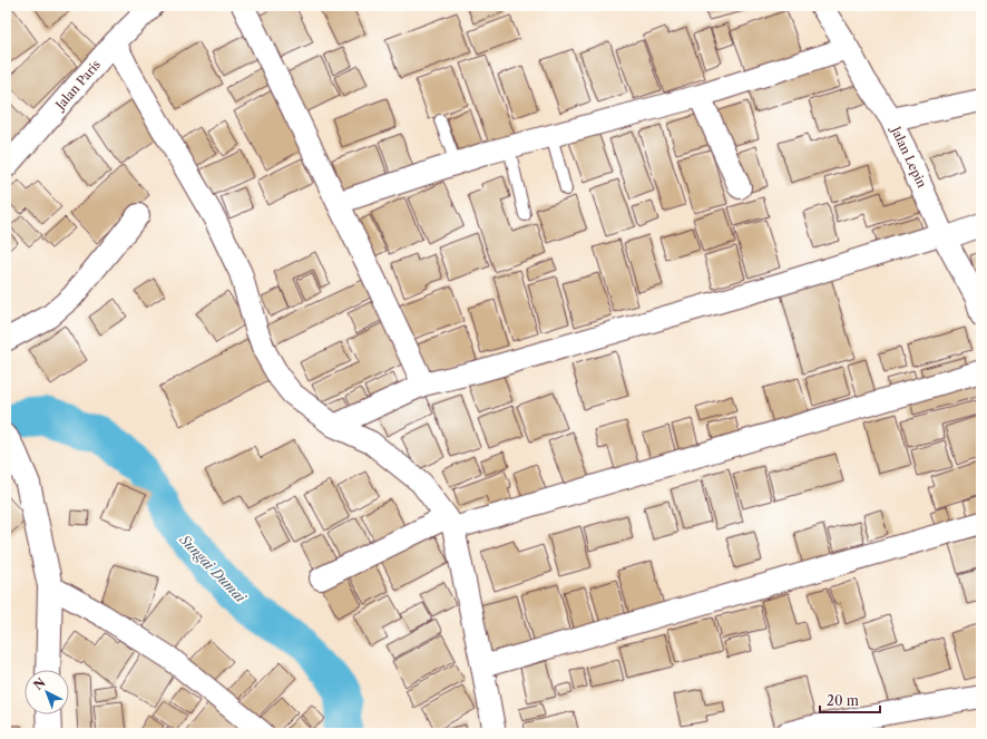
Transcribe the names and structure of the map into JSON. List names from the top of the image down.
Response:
{
  "streets": {
    "street": ["Jalan Paris", "Jalan Lepin"]
  },
  "water": ["Sungai Dumai"],
  "scale_bar": "20 m",
  "north": "top left"
}
